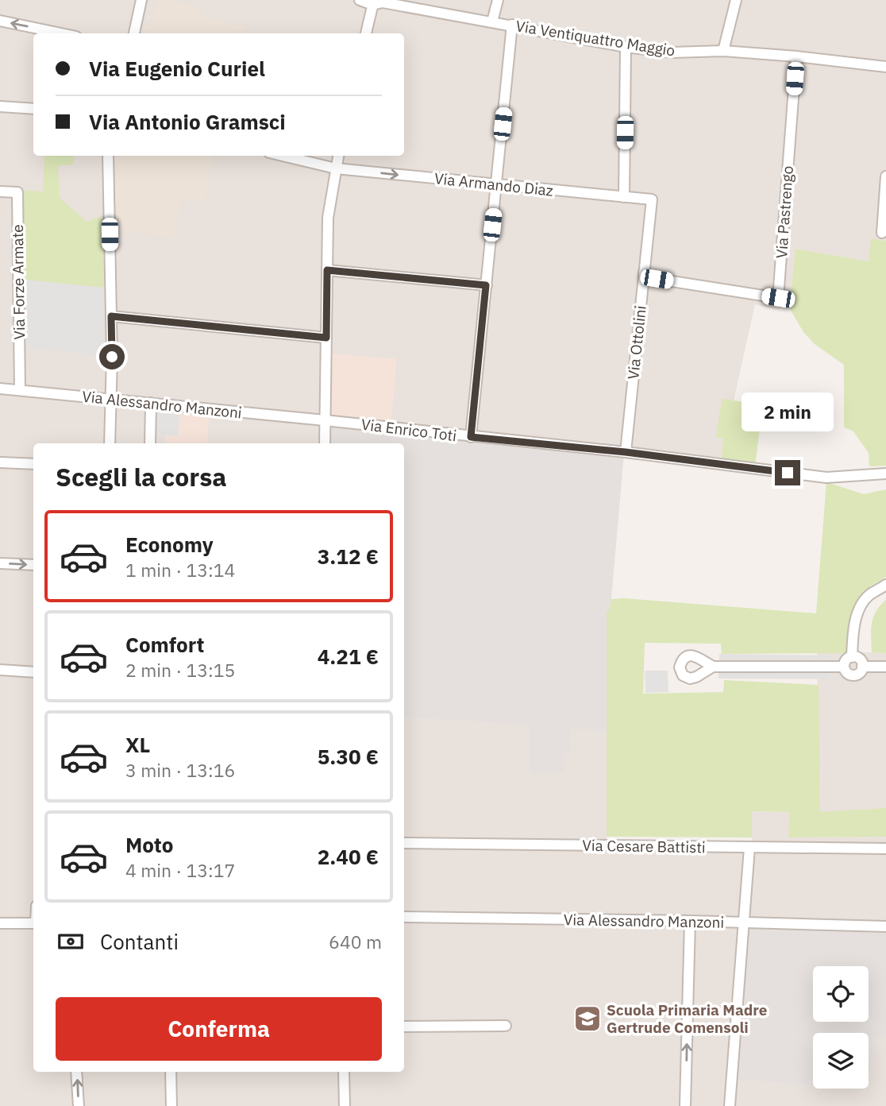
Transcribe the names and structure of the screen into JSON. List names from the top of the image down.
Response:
{
  "streets": {
    "street": [
      "Via Ventiquattro Maggio",
      "Via Armando Diaz",
      "Via Pastrengo",
      "Via Forze Armate",
      "Via Ottolini",
      "Via Alessandro Manzoni",
      "Via Enrico Toti",
      "Via Cesare Battisti"
    ]
  },
  "crossings": [
    ["Via Ventiquattro Maggio", "Via Pastrengo"],
    ["Via Armando Diaz", "Via Ottolini"],
    ["Via Pastrengo", "Via Ottolini"],
    ["Via Forze Armate", "Via Alessandro Manzoni"],
    ["Via Ottolini", "Via Enrico Toti"],
    ["Via Alessandro Manzoni", "Via Enrico Toti"]
  ],
  "one_way": ["Via Armando Diaz"],
  "places": {
    "school or university": ["Scuola Primaria Madre Gertrude Comensoli"]
  },
  "page": {
    "banner": ["Via Eugenio Curiel", "Via Antonio Gramsci"],
    "bubble": "2 min",
    "heading": "Scegli la corsa",
    "list": [
      {
        "name": "Economy",
        "note": "1 min · 13:14",
        "value": "3.12 €"
      },
      {
        "name": "Comfort",
        "note": "2 min · 13:15",
        "value": "4.21 €"
      },
      {
        "name": "XL",
        "note": "3 min · 13:16",
        "value": "5.30 €"
      },
      {
        "name": "Moto",
        "note": "4 min · 13:17",
        "value": "2.40 €"
      }
    ],
    "pay": ["Contanti", "640 m"],
    "buttons": "Conferma"
  }
}
